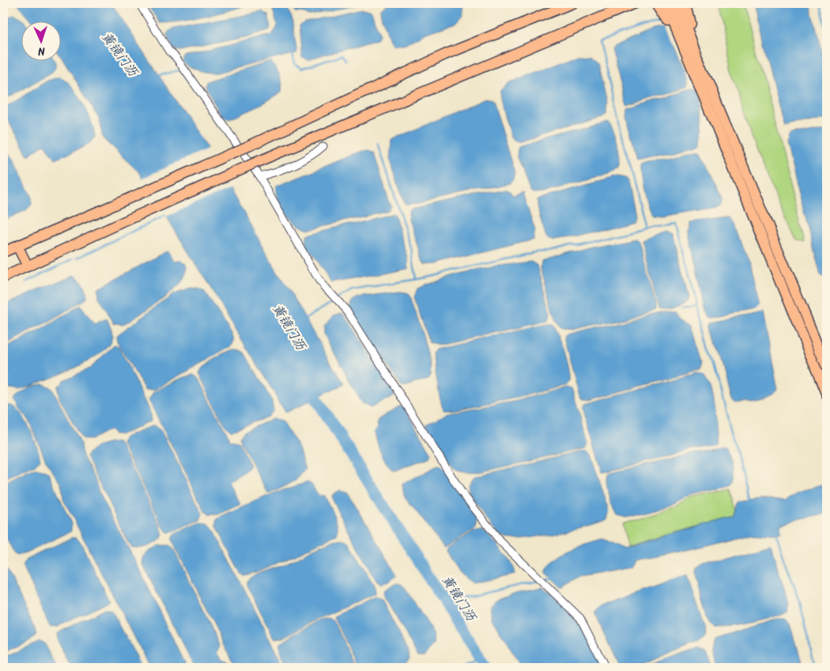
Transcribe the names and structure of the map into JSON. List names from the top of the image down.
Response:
{
  "water": ["黄镜门沥"],
  "north": "bottom"
}
